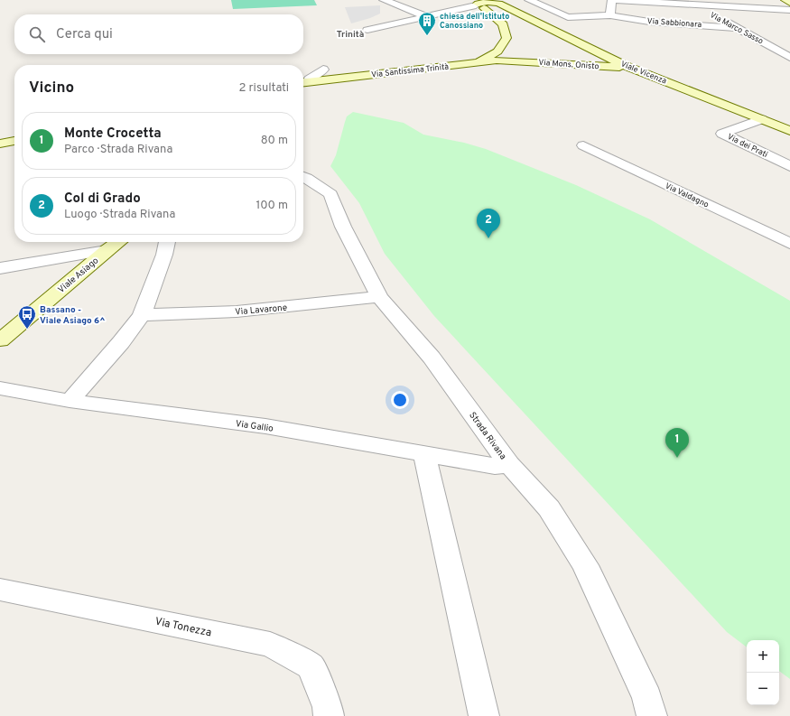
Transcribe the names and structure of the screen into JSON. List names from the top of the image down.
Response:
{
  "streets": {
    "street": [
      "Via Sabbionara",
      "Via Marco Sasso",
      "Via Mons. Onisto",
      "Via Santissima Trinità",
      "Viale Vicenza",
      "Via dei Prati",
      "Via Valdagno",
      "Viale Asiago",
      "Via Lavarone",
      "Via Gallio",
      "Strada Rivana",
      "Via Tonezza"
    ]
  },
  "crossings": [
    ["Via Sabbionara", "Via Marco Sasso"],
    ["Via Mons. Onisto", "Via Santissima Trinità"],
    ["Via Mons. Onisto", "Viale Vicenza"],
    ["Viale Vicenza", "Via dei Prati"],
    ["Via Lavarone", "Strada Rivana"],
    ["Via Gallio", "Strada Rivana"]
  ],
  "districts": ["Trinità"],
  "places": {
    "building": ["chiesa dell'Istituto Canossiano"],
    "bus stop": ["Bassano - Viale Asiago 6^"]
  },
  "page": {
    "search": "Cerca qui",
    "heading": ["Vicino", "2 risultati"],
    "list": [
      {
        "mark": "1",
        "name": "Monte Crocetta",
        "note": "Parco · Strada Rivana",
        "value": "80 m"
      },
      {
        "mark": "2",
        "name": "Col di Grado",
        "note": "Luogo · Strada Rivana",
        "value": "100 m"
      }
    ],
    "pins": ["2", "1"],
    "map_buttons": ["+", "−"]
  }
}
